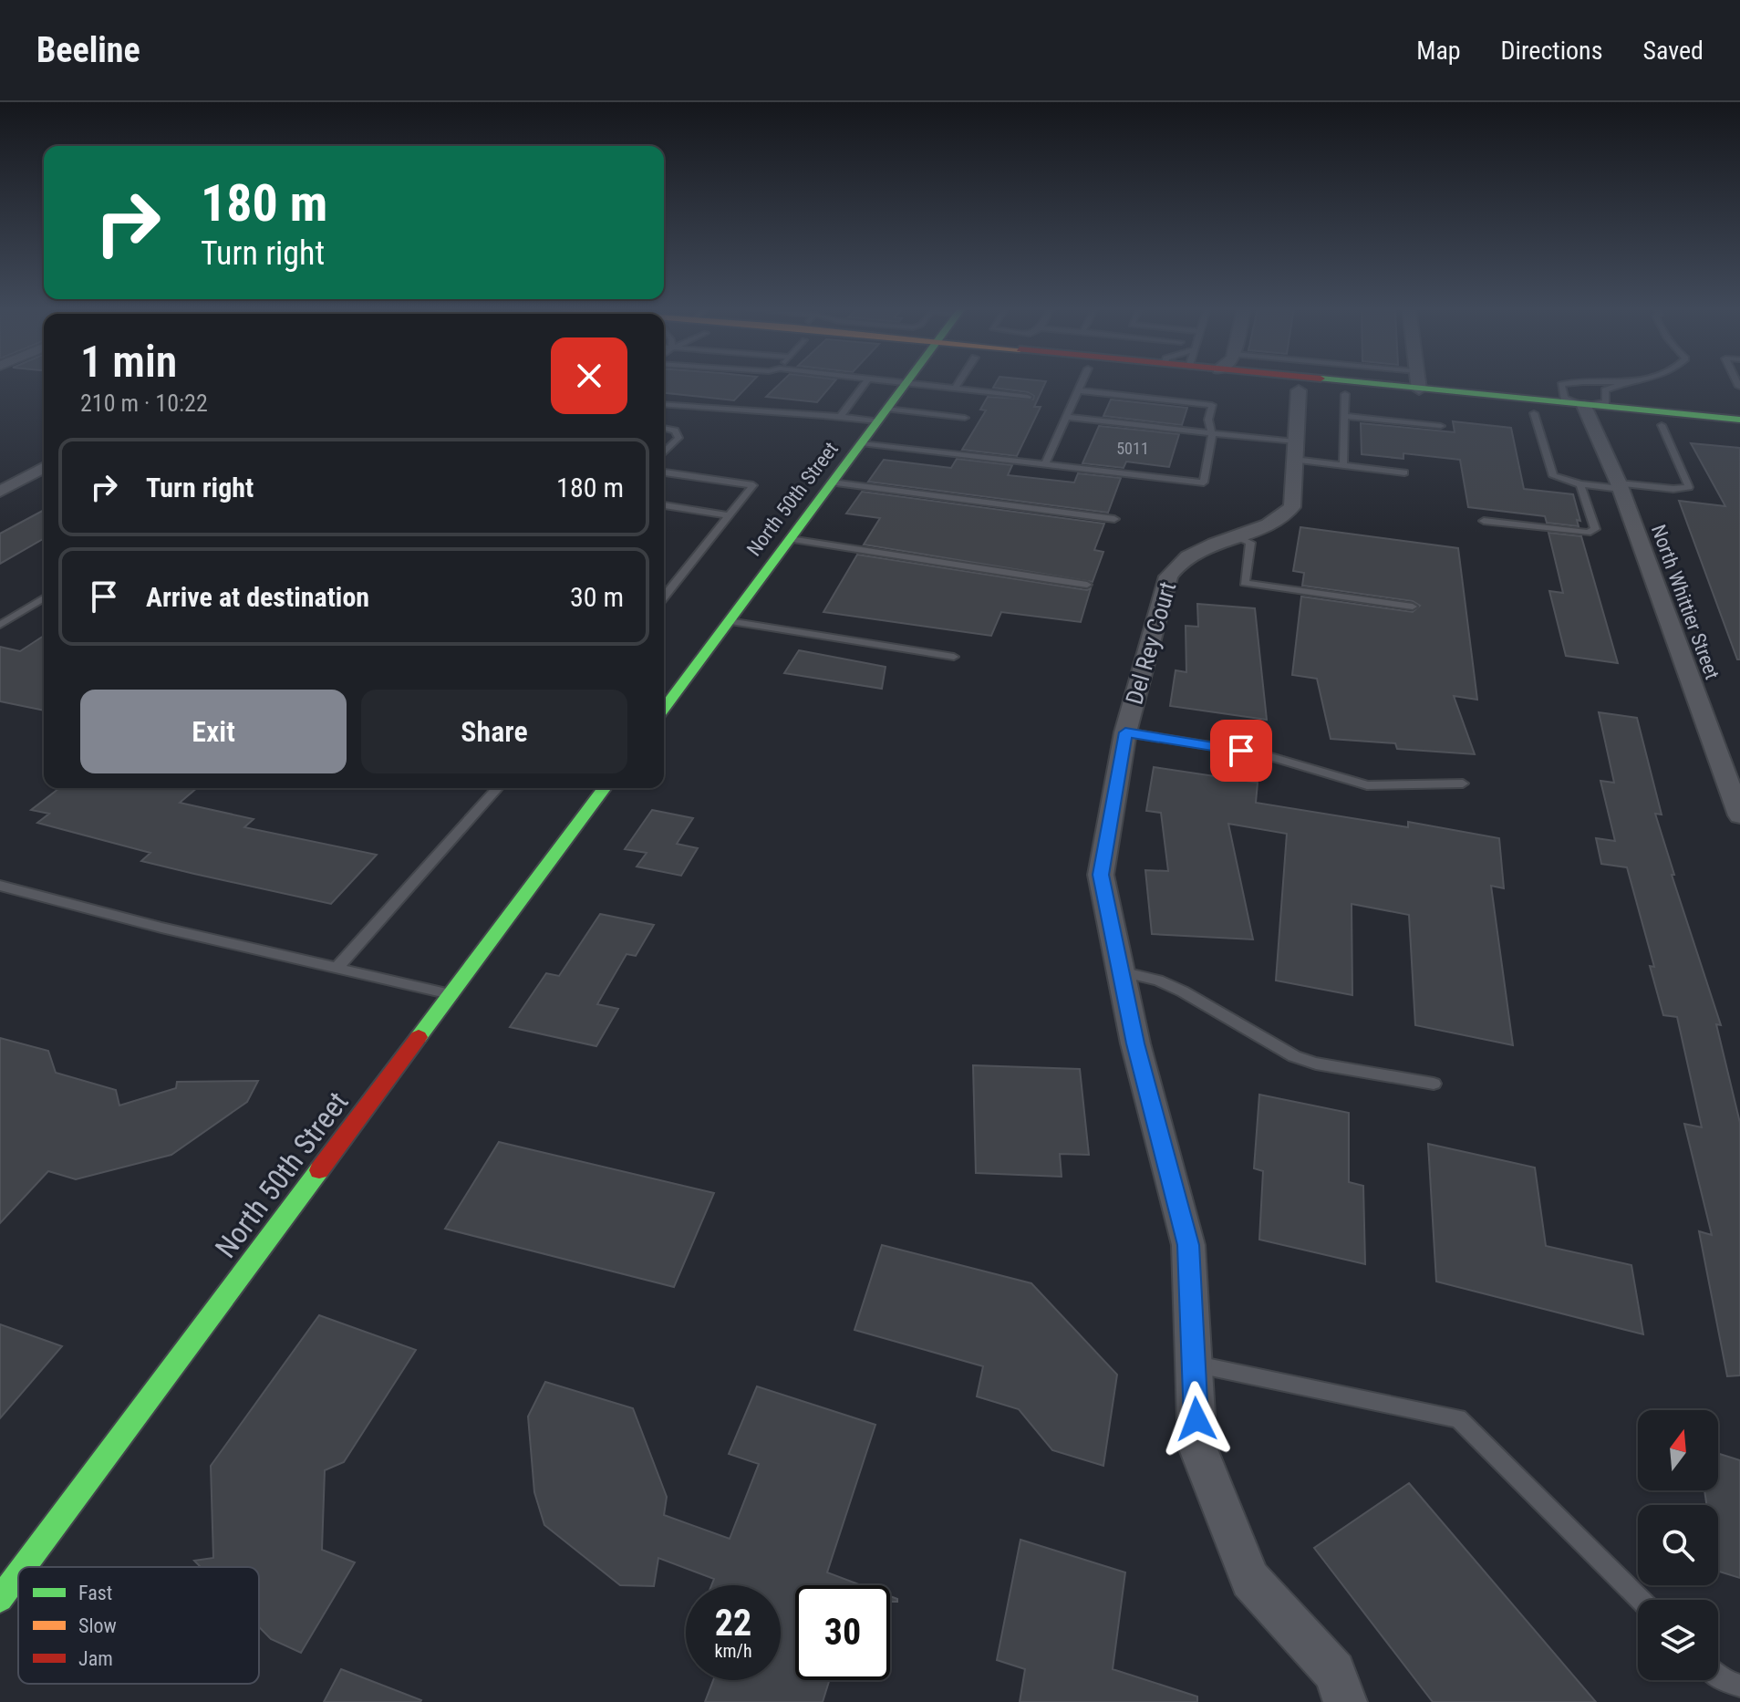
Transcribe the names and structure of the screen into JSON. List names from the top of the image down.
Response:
{
  "streets": {
    "main road": ["North 50th Street"],
    "street": ["North Whittier Street", "Del Rey Court"]
  },
  "house_numbers": ["5011"],
  "legend": ["Fast", "Slow", "Jam"],
  "north": "top",
  "page": {
    "header": "Beeline",
    "nav": ["Map", "Directions", "Saved"],
    "turn": ["180 m", "Turn right"],
    "heading": ["1 min", "210 m · 10:22"],
    "list": [
      {
        "name": "Turn right",
        "value": "180 m"
      },
      {
        "name": "Arrive at destination",
        "value": "30 m"
      }
    ],
    "buttons": ["Exit", "Share"],
    "speed": "22 km/h",
    "limit": "30"
  }
}
